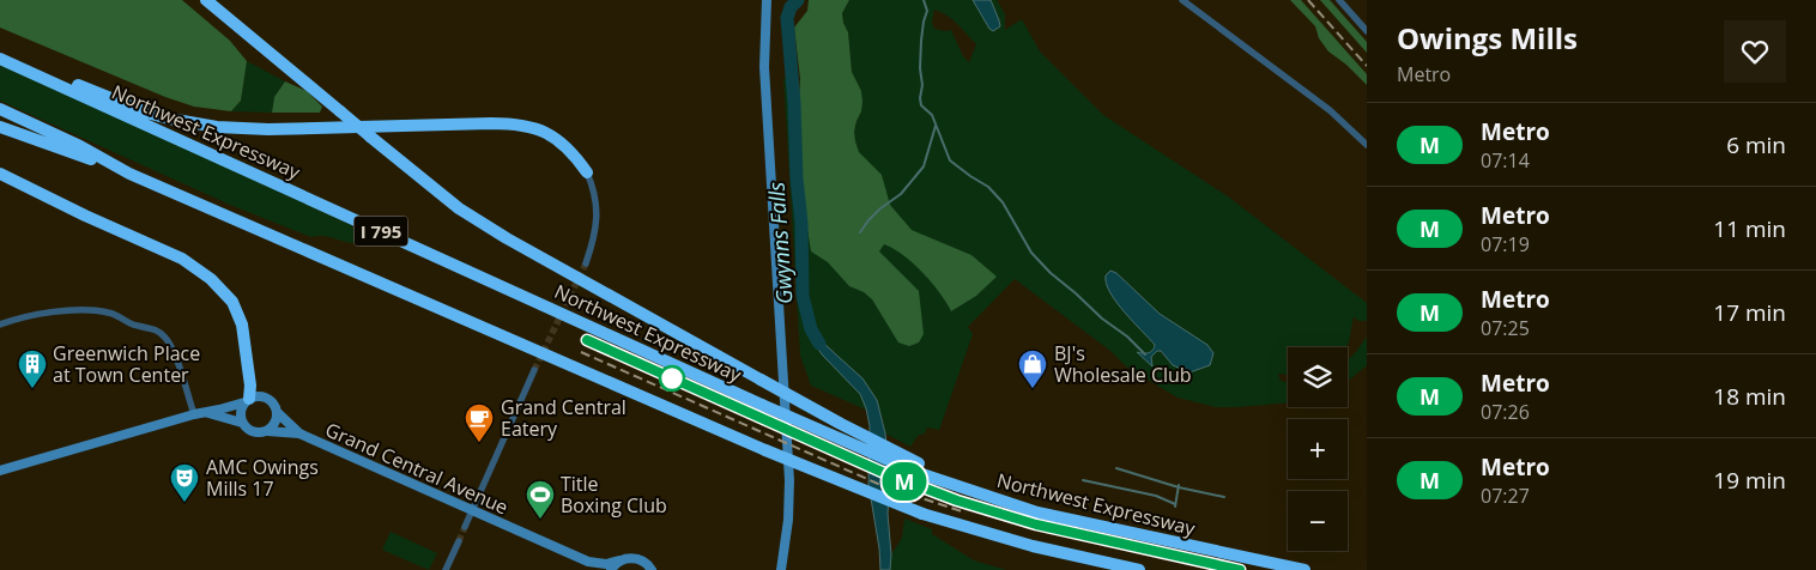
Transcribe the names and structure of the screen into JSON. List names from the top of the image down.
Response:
{
  "streets": {
    "highway": ["Northwest Expressway", "I 795"],
    "street": ["Grand Central Avenue"]
  },
  "water": ["Gwynns Falls"],
  "places": {
    "building": ["Greenwich Place at Town Center"],
    "shop": ["BJ's Wholesale Club"],
    "cafe": ["Grand Central Eatery"],
    "theatre": ["AMC Owings Mills 17"],
    "sports": ["Title Boxing Club"]
  },
  "lines": ["metro line M"],
  "page": {
    "on_map": "M",
    "heading": ["Owings Mills", "Metro"],
    "list": [
      {
        "mark": "M",
        "name": "Metro",
        "note": "07:14",
        "value": "6 min"
      },
      {
        "mark": "M",
        "name": "Metro",
        "note": "07:19",
        "value": "11 min"
      },
      {
        "mark": "M",
        "name": "Metro",
        "note": "07:25",
        "value": "17 min"
      },
      {
        "mark": "M",
        "name": "Metro",
        "note": "07:26",
        "value": "18 min"
      },
      {
        "mark": "M",
        "name": "Metro",
        "note": "07:27",
        "value": "19 min"
      }
    ],
    "map_buttons": ["+", "−"]
  }
}
